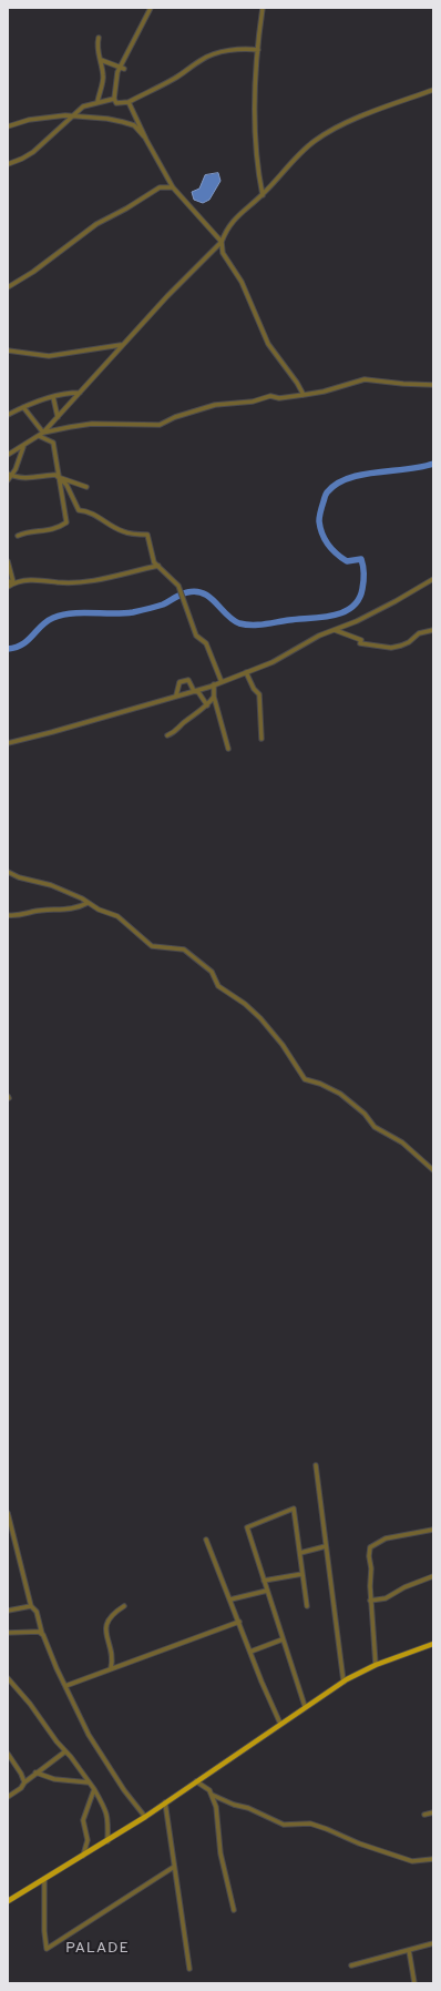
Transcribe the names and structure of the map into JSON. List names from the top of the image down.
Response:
{
  "districts": ["PALADE"]
}
